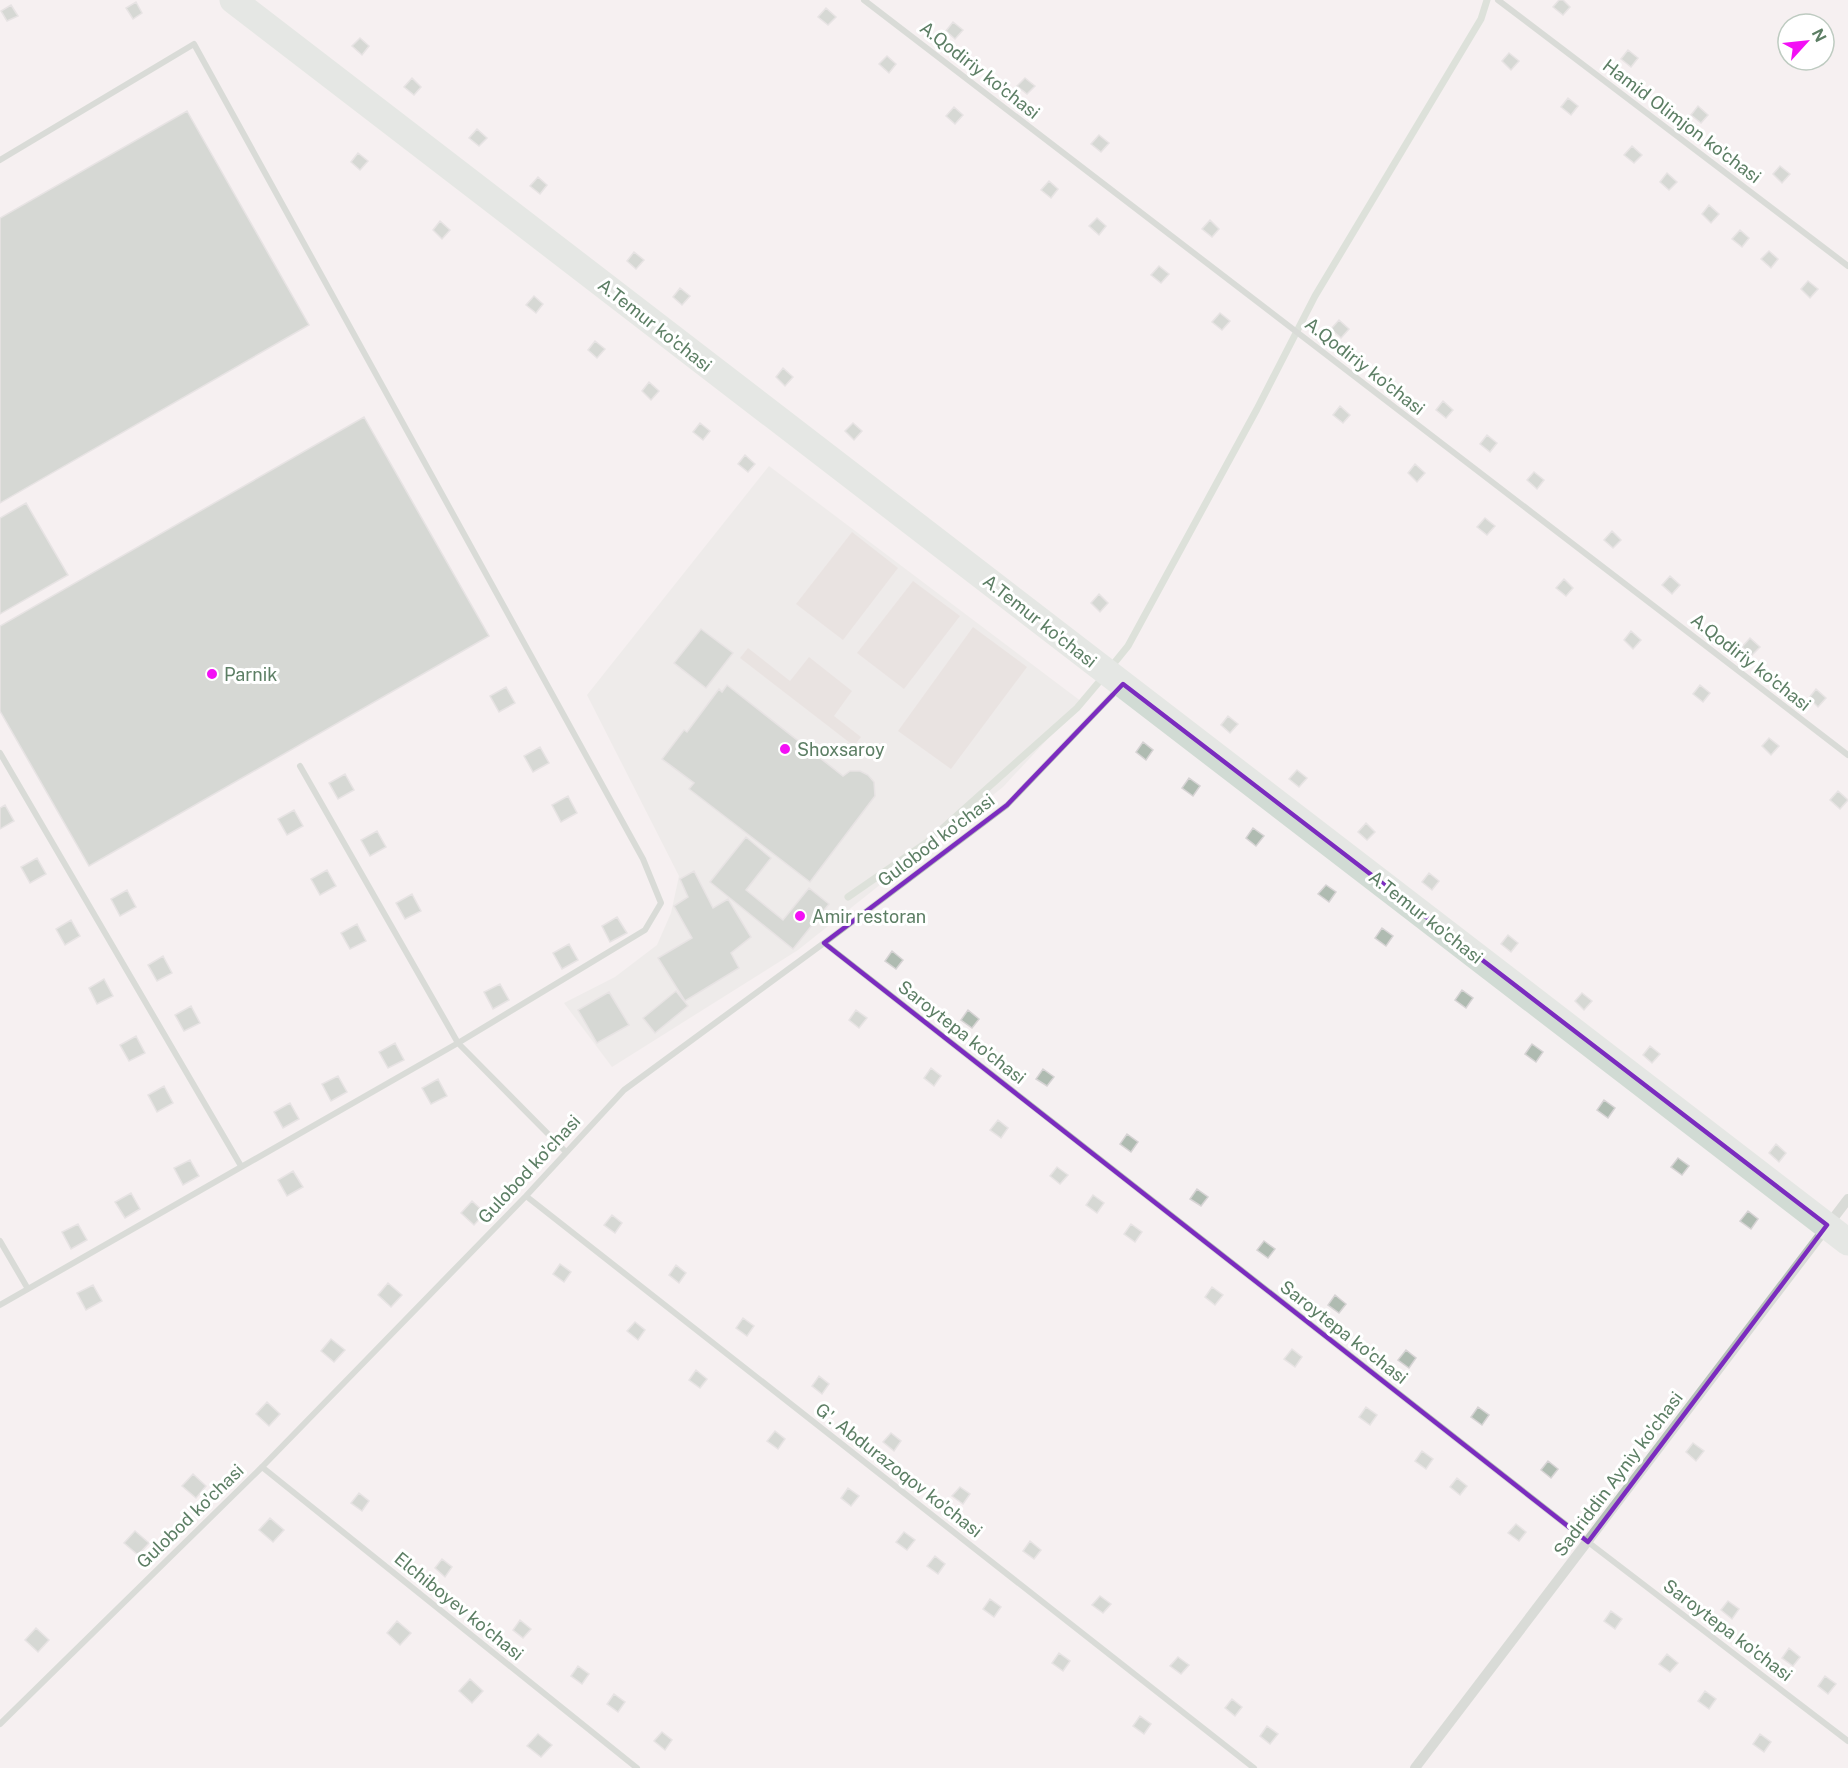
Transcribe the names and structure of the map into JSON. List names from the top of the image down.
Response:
{
  "streets": {
    "main road": ["A.Temur ko'chasi"],
    "street": [
      "A.Qodiriy ko'chasi",
      "Hamid Olimjon ko'chasi",
      "Gulobod ko'chasi",
      "Saroytepa ko'chasi",
      "G'. Abdurazoqov ko'chasi",
      "Sadriddin Ayniy ko'chasi",
      "Elchiboyev ko'chasi"
    ]
  },
  "crossings": [
    ["A.Temur ko'chasi", "Gulobod ko'chasi"],
    ["A.Temur ko'chasi", "Sadriddin Ayniy ko'chasi"],
    ["Gulobod ko'chasi", "Saroytepa ko'chasi"],
    ["Gulobod ko'chasi", "G'. Abdurazoqov ko'chasi"],
    ["Gulobod ko'chasi", "Elchiboyev ko'chasi"],
    ["Saroytepa ko'chasi", "Sadriddin Ayniy ko'chasi"]
  ],
  "places": ["Parnik", "Shoxsaroy", "Amir restoran"],
  "north": "top right"
}
